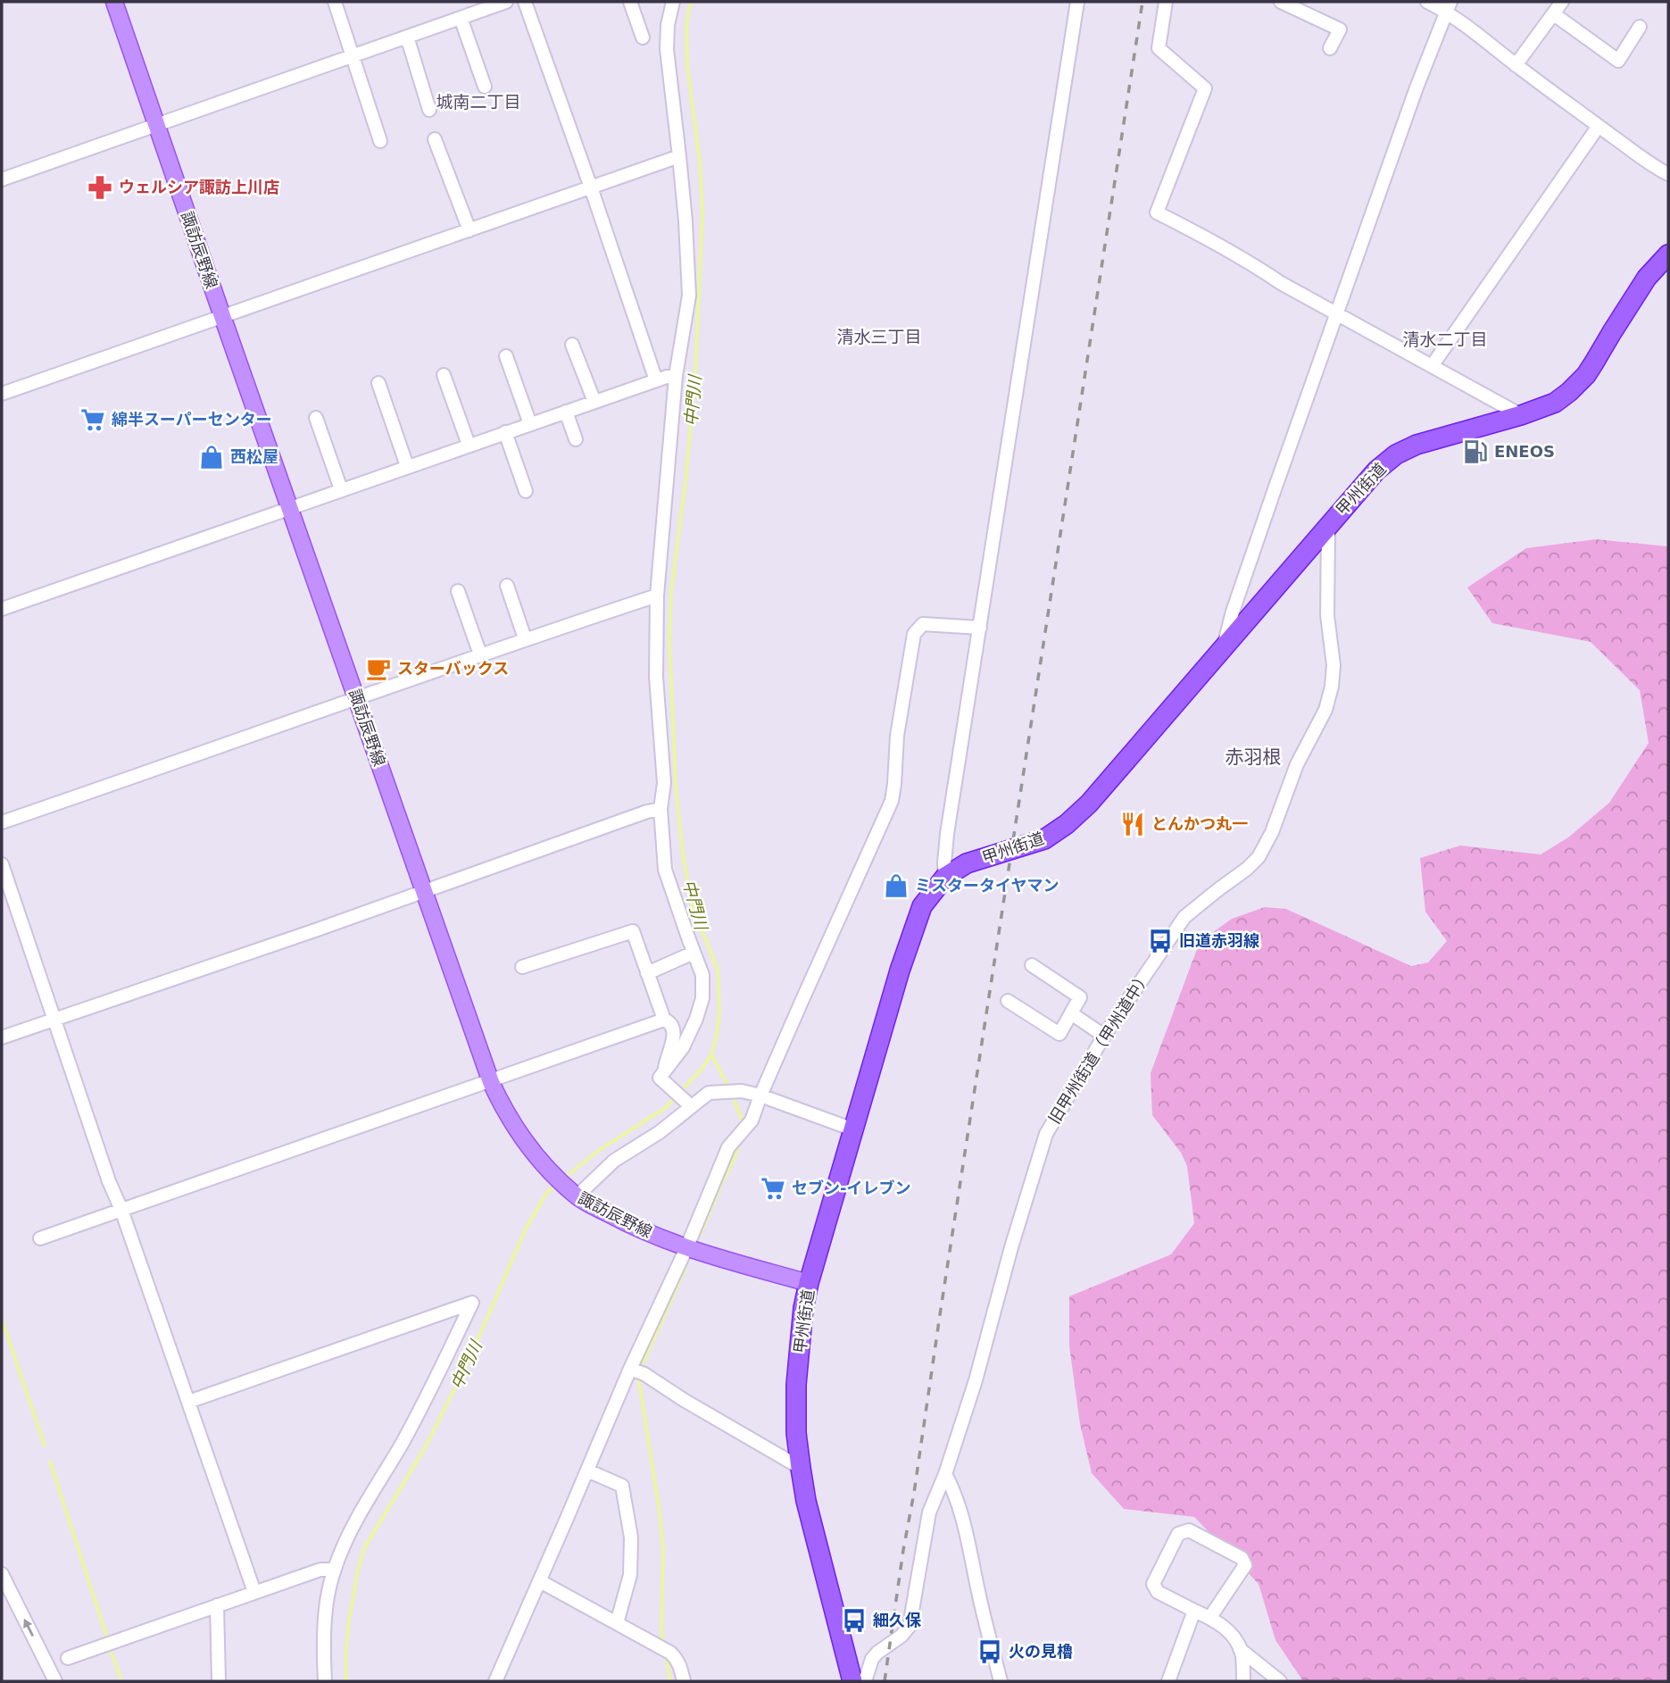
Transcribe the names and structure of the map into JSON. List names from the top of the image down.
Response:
{
  "streets": {
    "highway": ["甲州街道"],
    "main road": ["諏訪辰野線"],
    "street": ["旧甲州街道（甲州道中）"]
  },
  "crossings": [
    ["諏訪辰野線", "甲州街道"],
    ["甲州街道", "旧甲州街道（甲州道中）"]
  ],
  "districts": [
    "城南二丁目",
    "清水三丁目",
    "清水二丁目",
    "赤羽根"
  ],
  "water": ["中門川"],
  "places": {
    "pharmacy": ["ウェルシア諏訪上川店"],
    "supermarket": ["綿半スーパーセンター", "セブン-イレブン"],
    "fuel station": ["ENEOS"],
    "shop": ["西松屋", "ミスタータイヤマン"],
    "cafe": ["スターバックス"],
    "restaurant": ["とんかつ丸一"],
    "bus stop": ["旧道赤羽線", "細久保", "火の見櫓"]
  }
}
